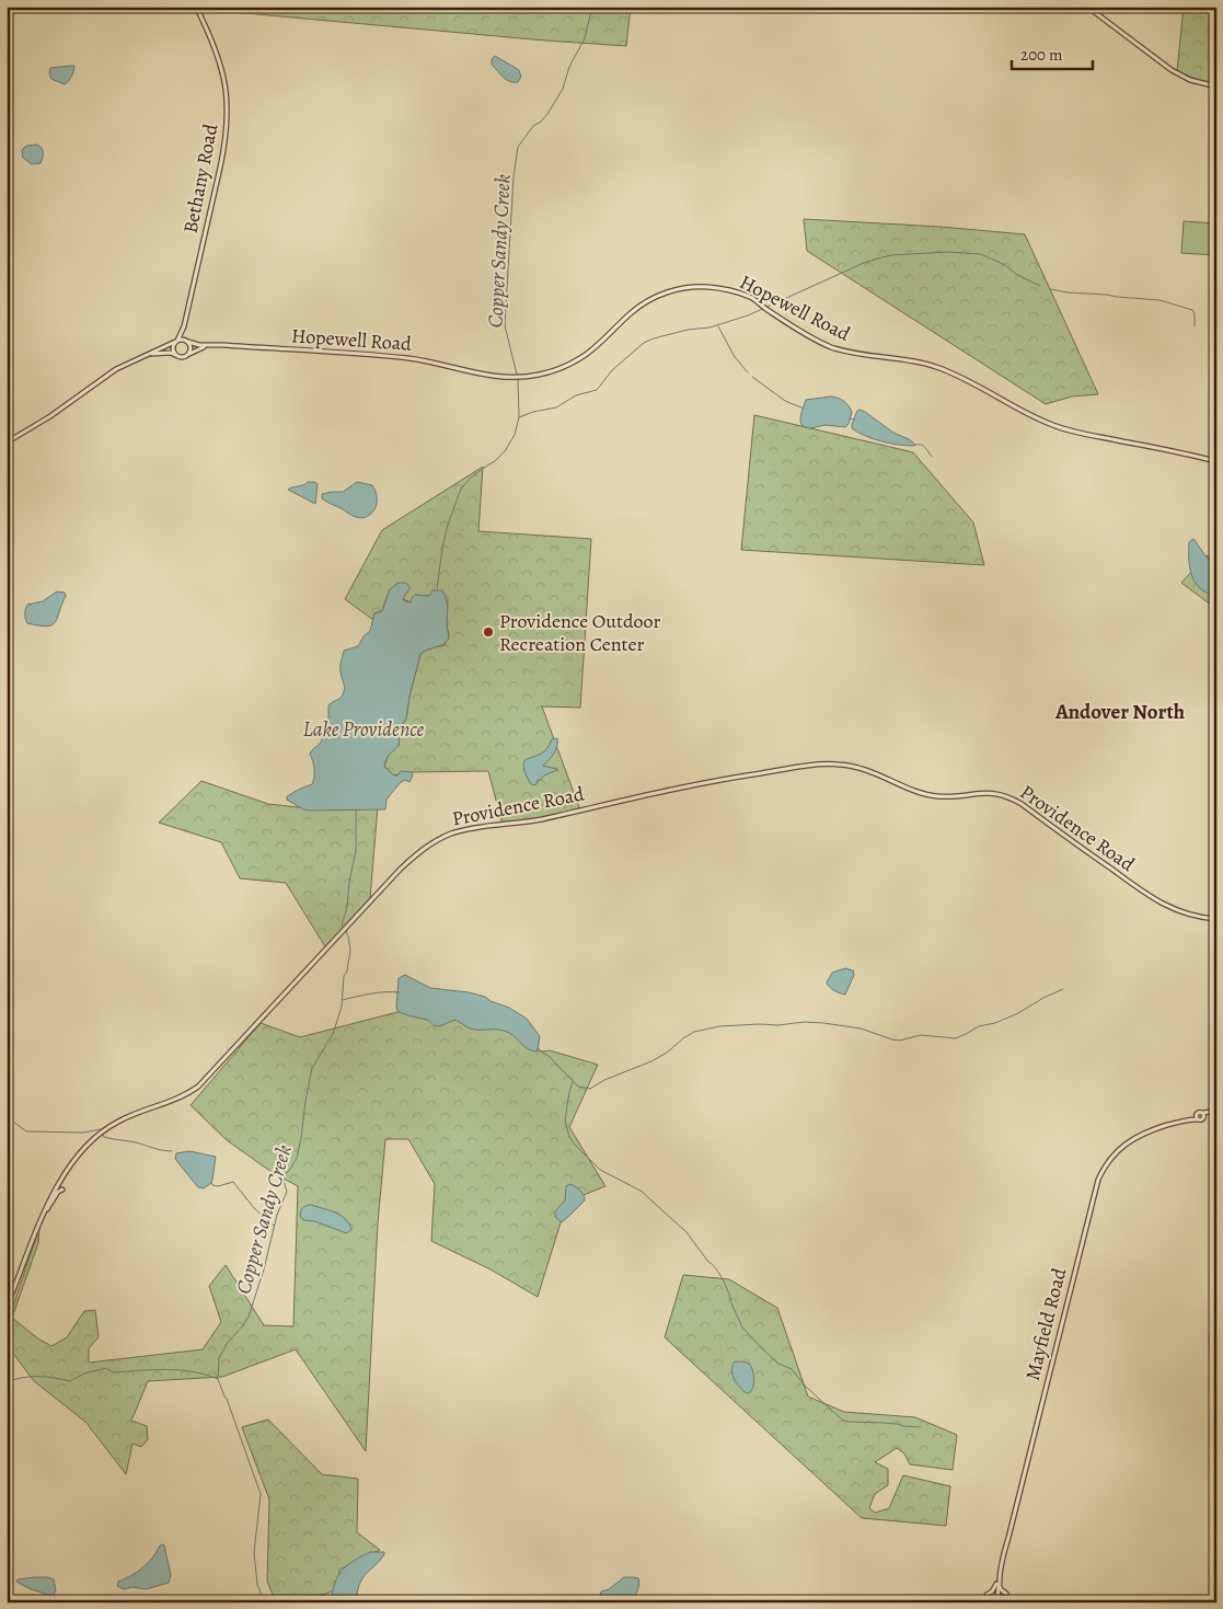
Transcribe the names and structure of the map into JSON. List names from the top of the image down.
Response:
{
  "streets": {
    "street": [
      "Bethany Road",
      "Hopewell Road",
      "Providence Road",
      "Mayfield Road"
    ]
  },
  "crossings": [
    ["Bethany Road", "Hopewell Road"]
  ],
  "districts": ["Andover North"],
  "water": ["Copper Sandy Creek", "Lake Providence"],
  "places": ["Providence Outdoor Recreation Center"],
  "scale_bar": "200 m"
}
